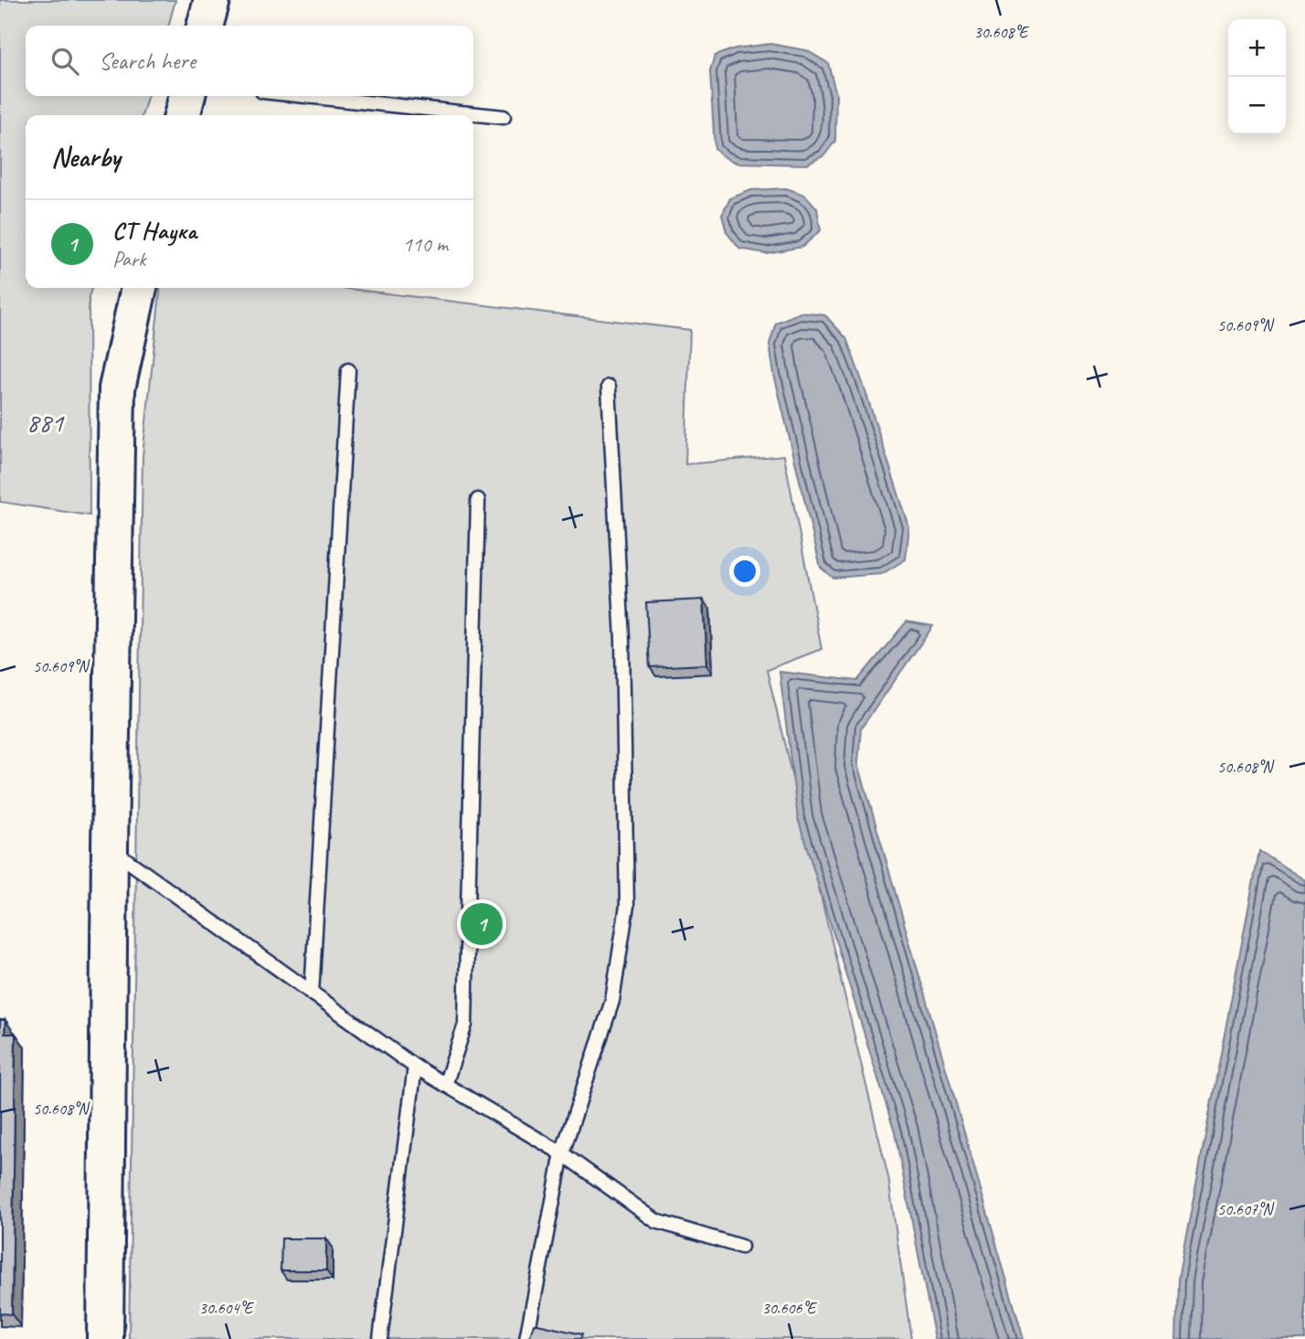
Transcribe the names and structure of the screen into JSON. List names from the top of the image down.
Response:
{
  "parks": ["881"],
  "page": {
    "map_buttons": ["+", "−"],
    "search": "Search here",
    "heading": "Nearby",
    "list": [
      {
        "mark": "1",
        "name": "СТ Наука",
        "note": "Park",
        "value": "110 m"
      }
    ],
    "pins": "1"
  },
  "coordinates": [
    "30.608°E",
    "50.609°N",
    "50.608°N",
    "50.607°N",
    "30.604°E",
    "30.606°E"
  ]
}
